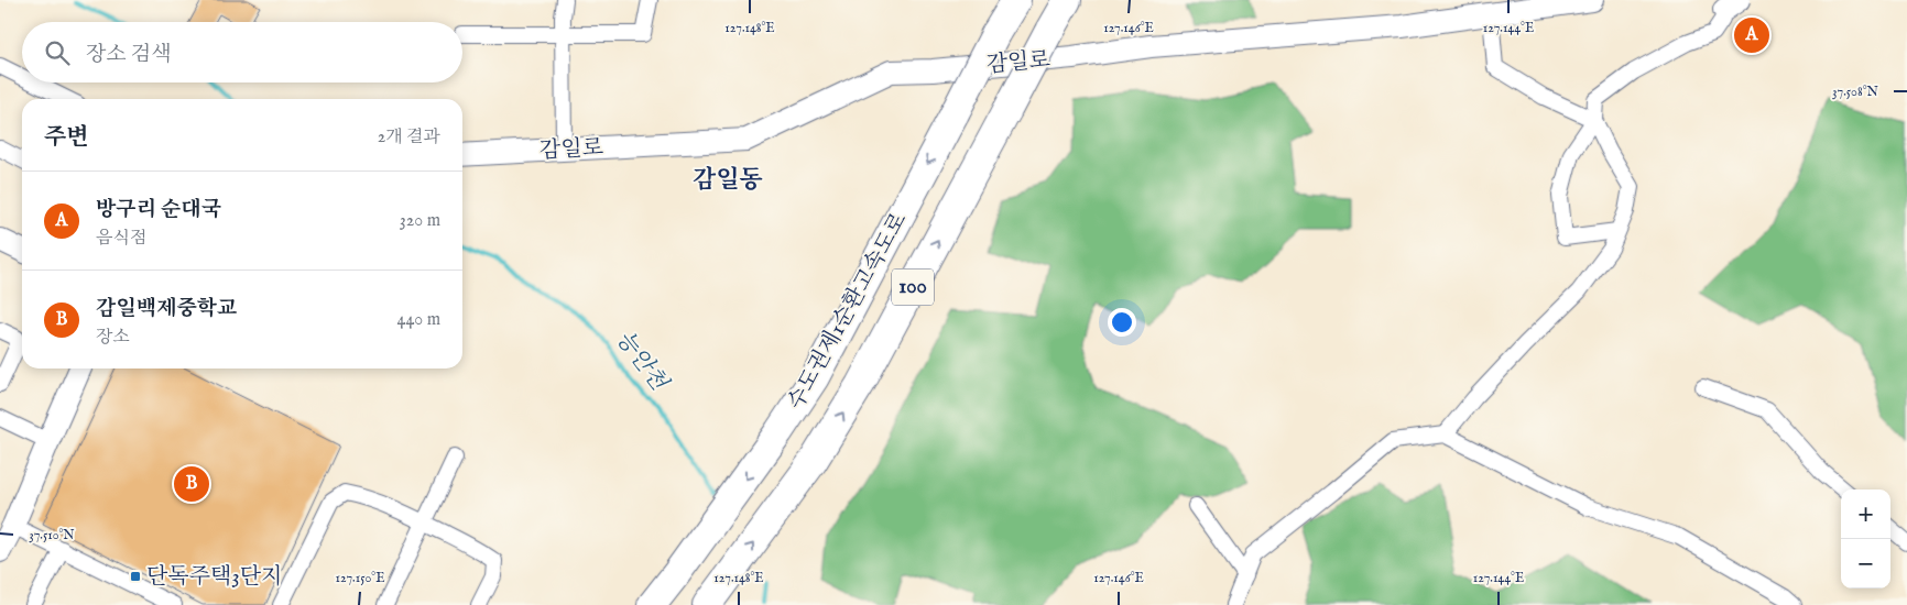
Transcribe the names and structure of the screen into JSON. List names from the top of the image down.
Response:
{
  "streets": {
    "highway": ["100", "수도권제1순환고속도로"],
    "street": ["감일로"]
  },
  "districts": ["감일동"],
  "water": ["능안천"],
  "places": {
    "transit": ["단독주택3단지"]
  },
  "page": {
    "pins": ["A", "B"],
    "search": "장소 검색",
    "heading": ["주변", "2개 결과"],
    "list": [
      {
        "mark": "A",
        "name": "방구리 순대국",
        "note": "음식점",
        "value": "320 m"
      },
      {
        "mark": "B",
        "name": "감일백제중학교",
        "note": "장소",
        "value": "440 m"
      }
    ],
    "map_buttons": ["+", "−"]
  },
  "coordinates": [
    "127.148°E",
    "127.146°E",
    "127.144°E",
    "37.508°N",
    "37.510°N",
    "127.150°E"
  ]
}
